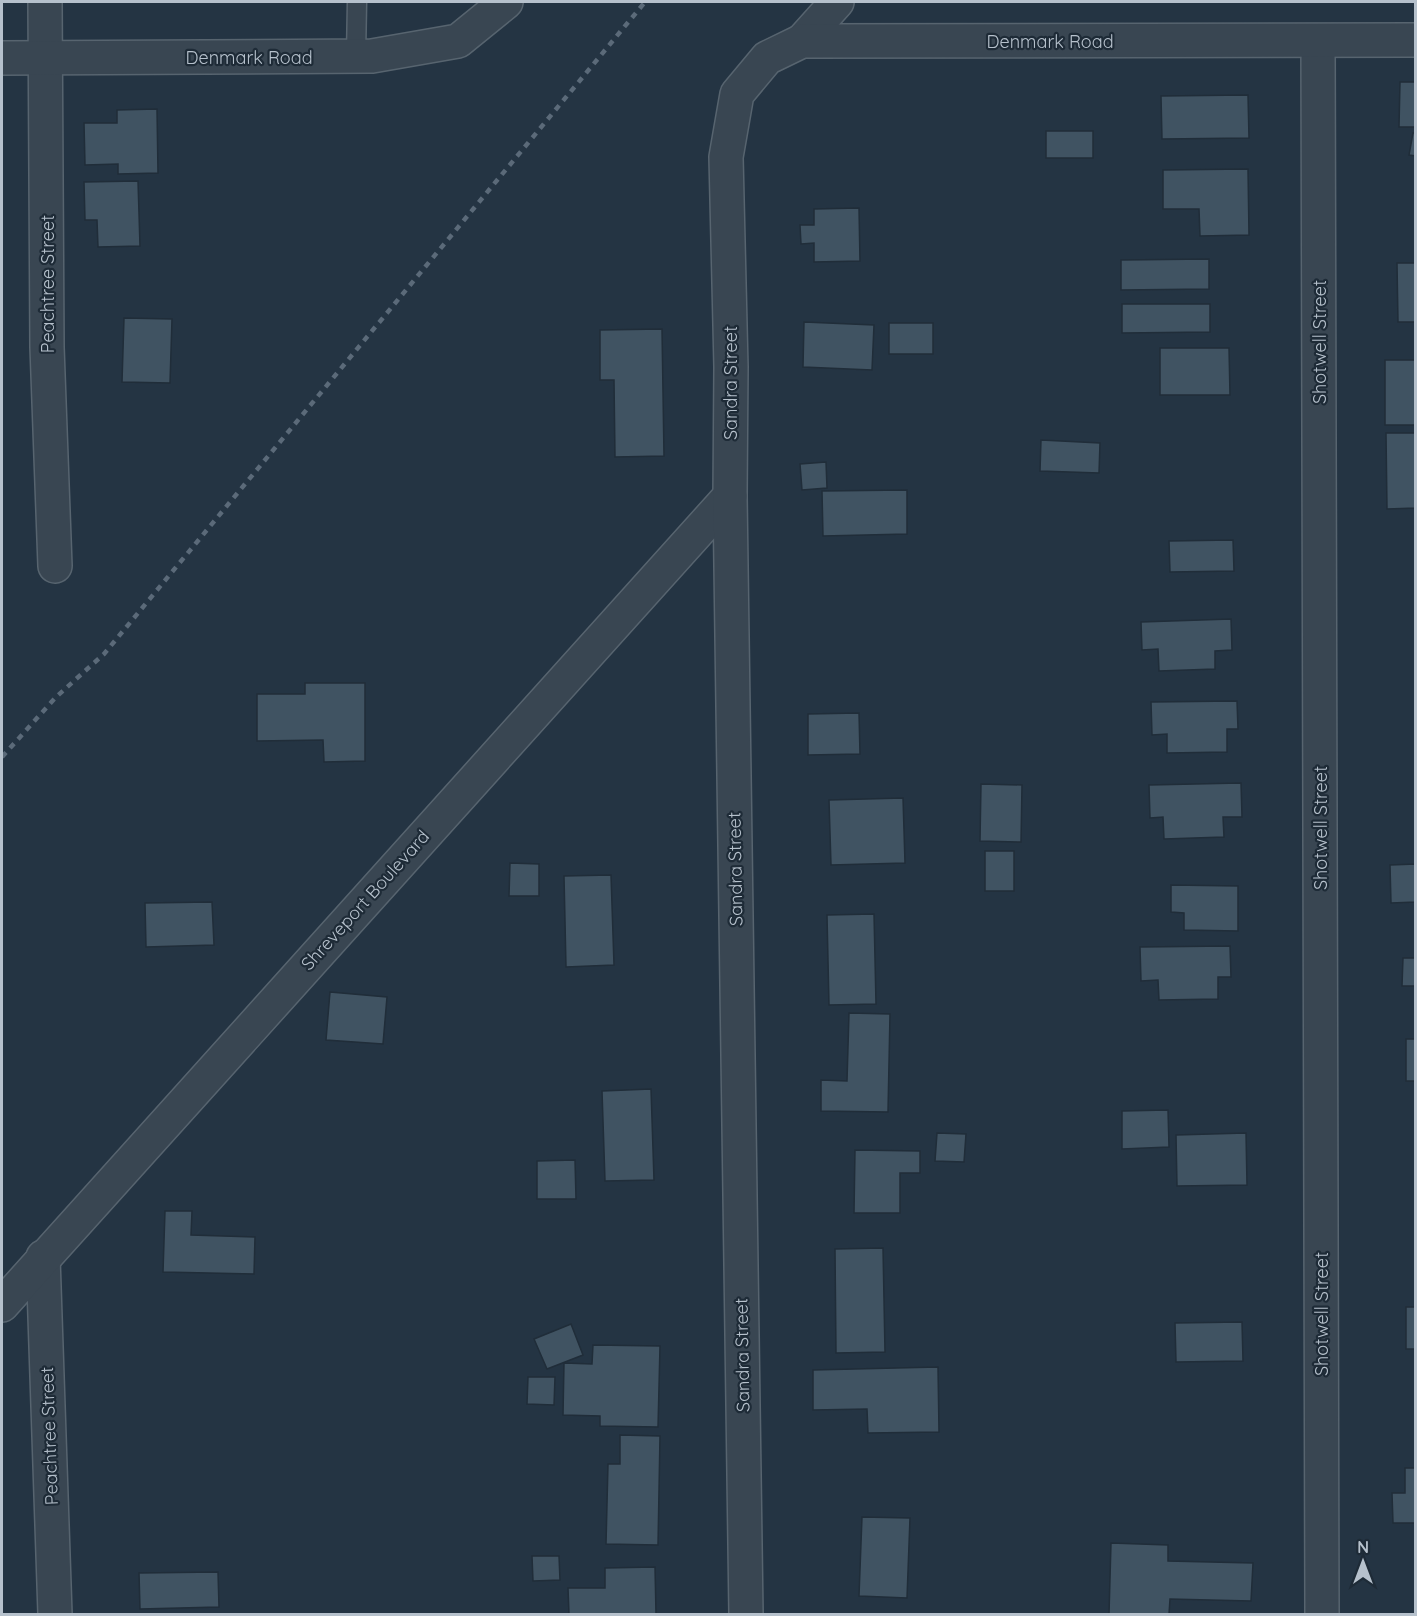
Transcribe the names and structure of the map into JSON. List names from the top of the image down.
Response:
{
  "streets": {
    "street": [
      "Denmark Road",
      "Peachtree Street",
      "Shotwell Street",
      "Sandra Street",
      "Shreveport Boulevard"
    ]
  },
  "crossings": [
    ["Denmark Road", "Peachtree Street"],
    ["Denmark Road", "Shotwell Street"],
    ["Denmark Road", "Sandra Street"],
    ["Peachtree Street", "Shreveport Boulevard"],
    ["Sandra Street", "Shreveport Boulevard"]
  ],
  "north": "top"
}
